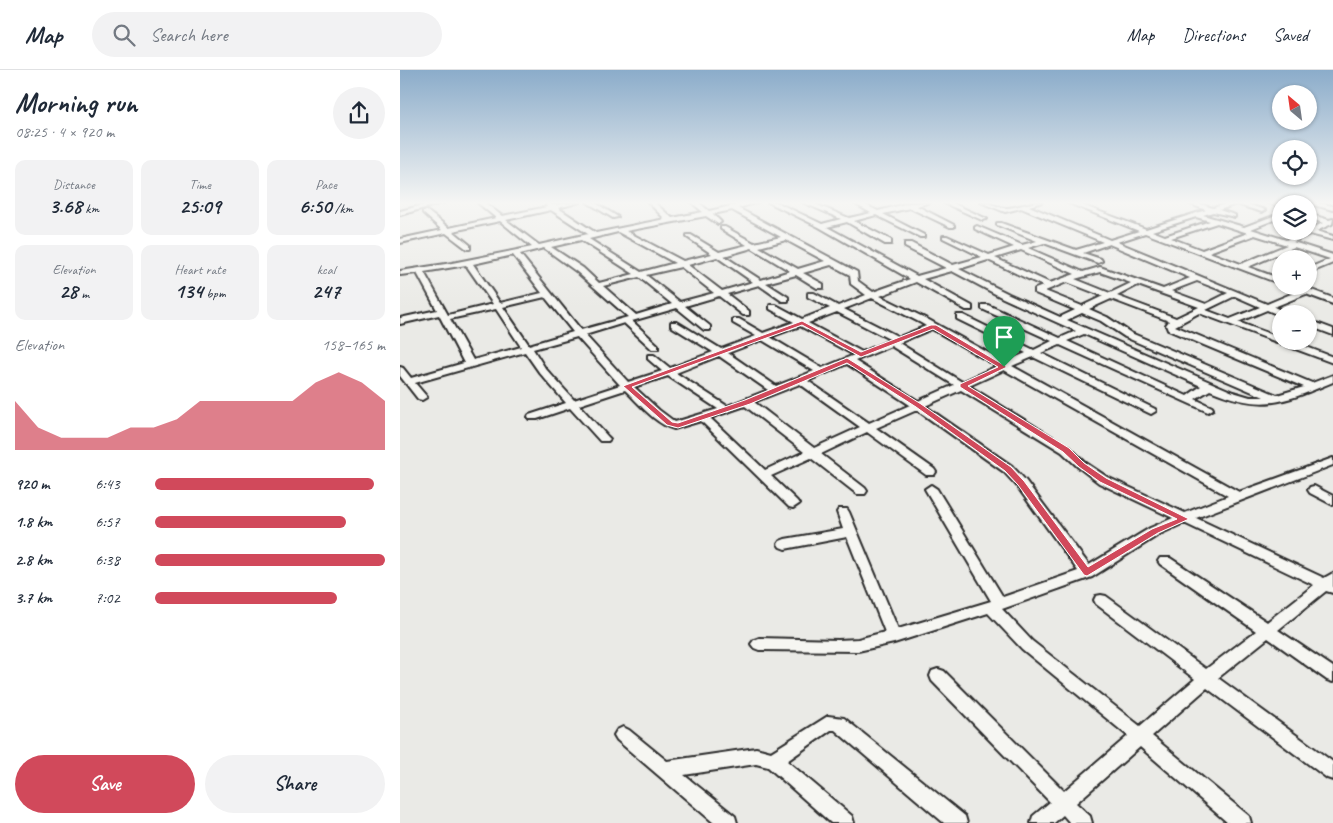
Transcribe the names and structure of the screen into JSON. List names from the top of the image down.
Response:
{
  "north": "top left",
  "page": {
    "header": "Map",
    "search": "Search here",
    "nav": ["Map", "Directions", "Saved"],
    "heading": ["Morning run", "08:25 · 4 × 920 m"],
    "map_buttons": ["+", "−"],
    "stats": [
      ["Distance", "3.68 km"],
      ["Time", "25:09"],
      ["Pace", "6:50 /km"],
      ["Elevation", "28 m"],
      ["Heart rate", "134 bpm"],
      ["kcal", "247"]
    ],
    "chart": ["Elevation", "158–165 m"],
    "list": [
      {
        "name": "920 m",
        "note": "6:43"
      },
      {
        "name": "1.8 km",
        "note": "6:57"
      },
      {
        "name": "2.8 km",
        "note": "6:38"
      },
      {
        "name": "3.7 km",
        "note": "7:02"
      }
    ],
    "buttons": ["Save", "Share"]
  }
}
